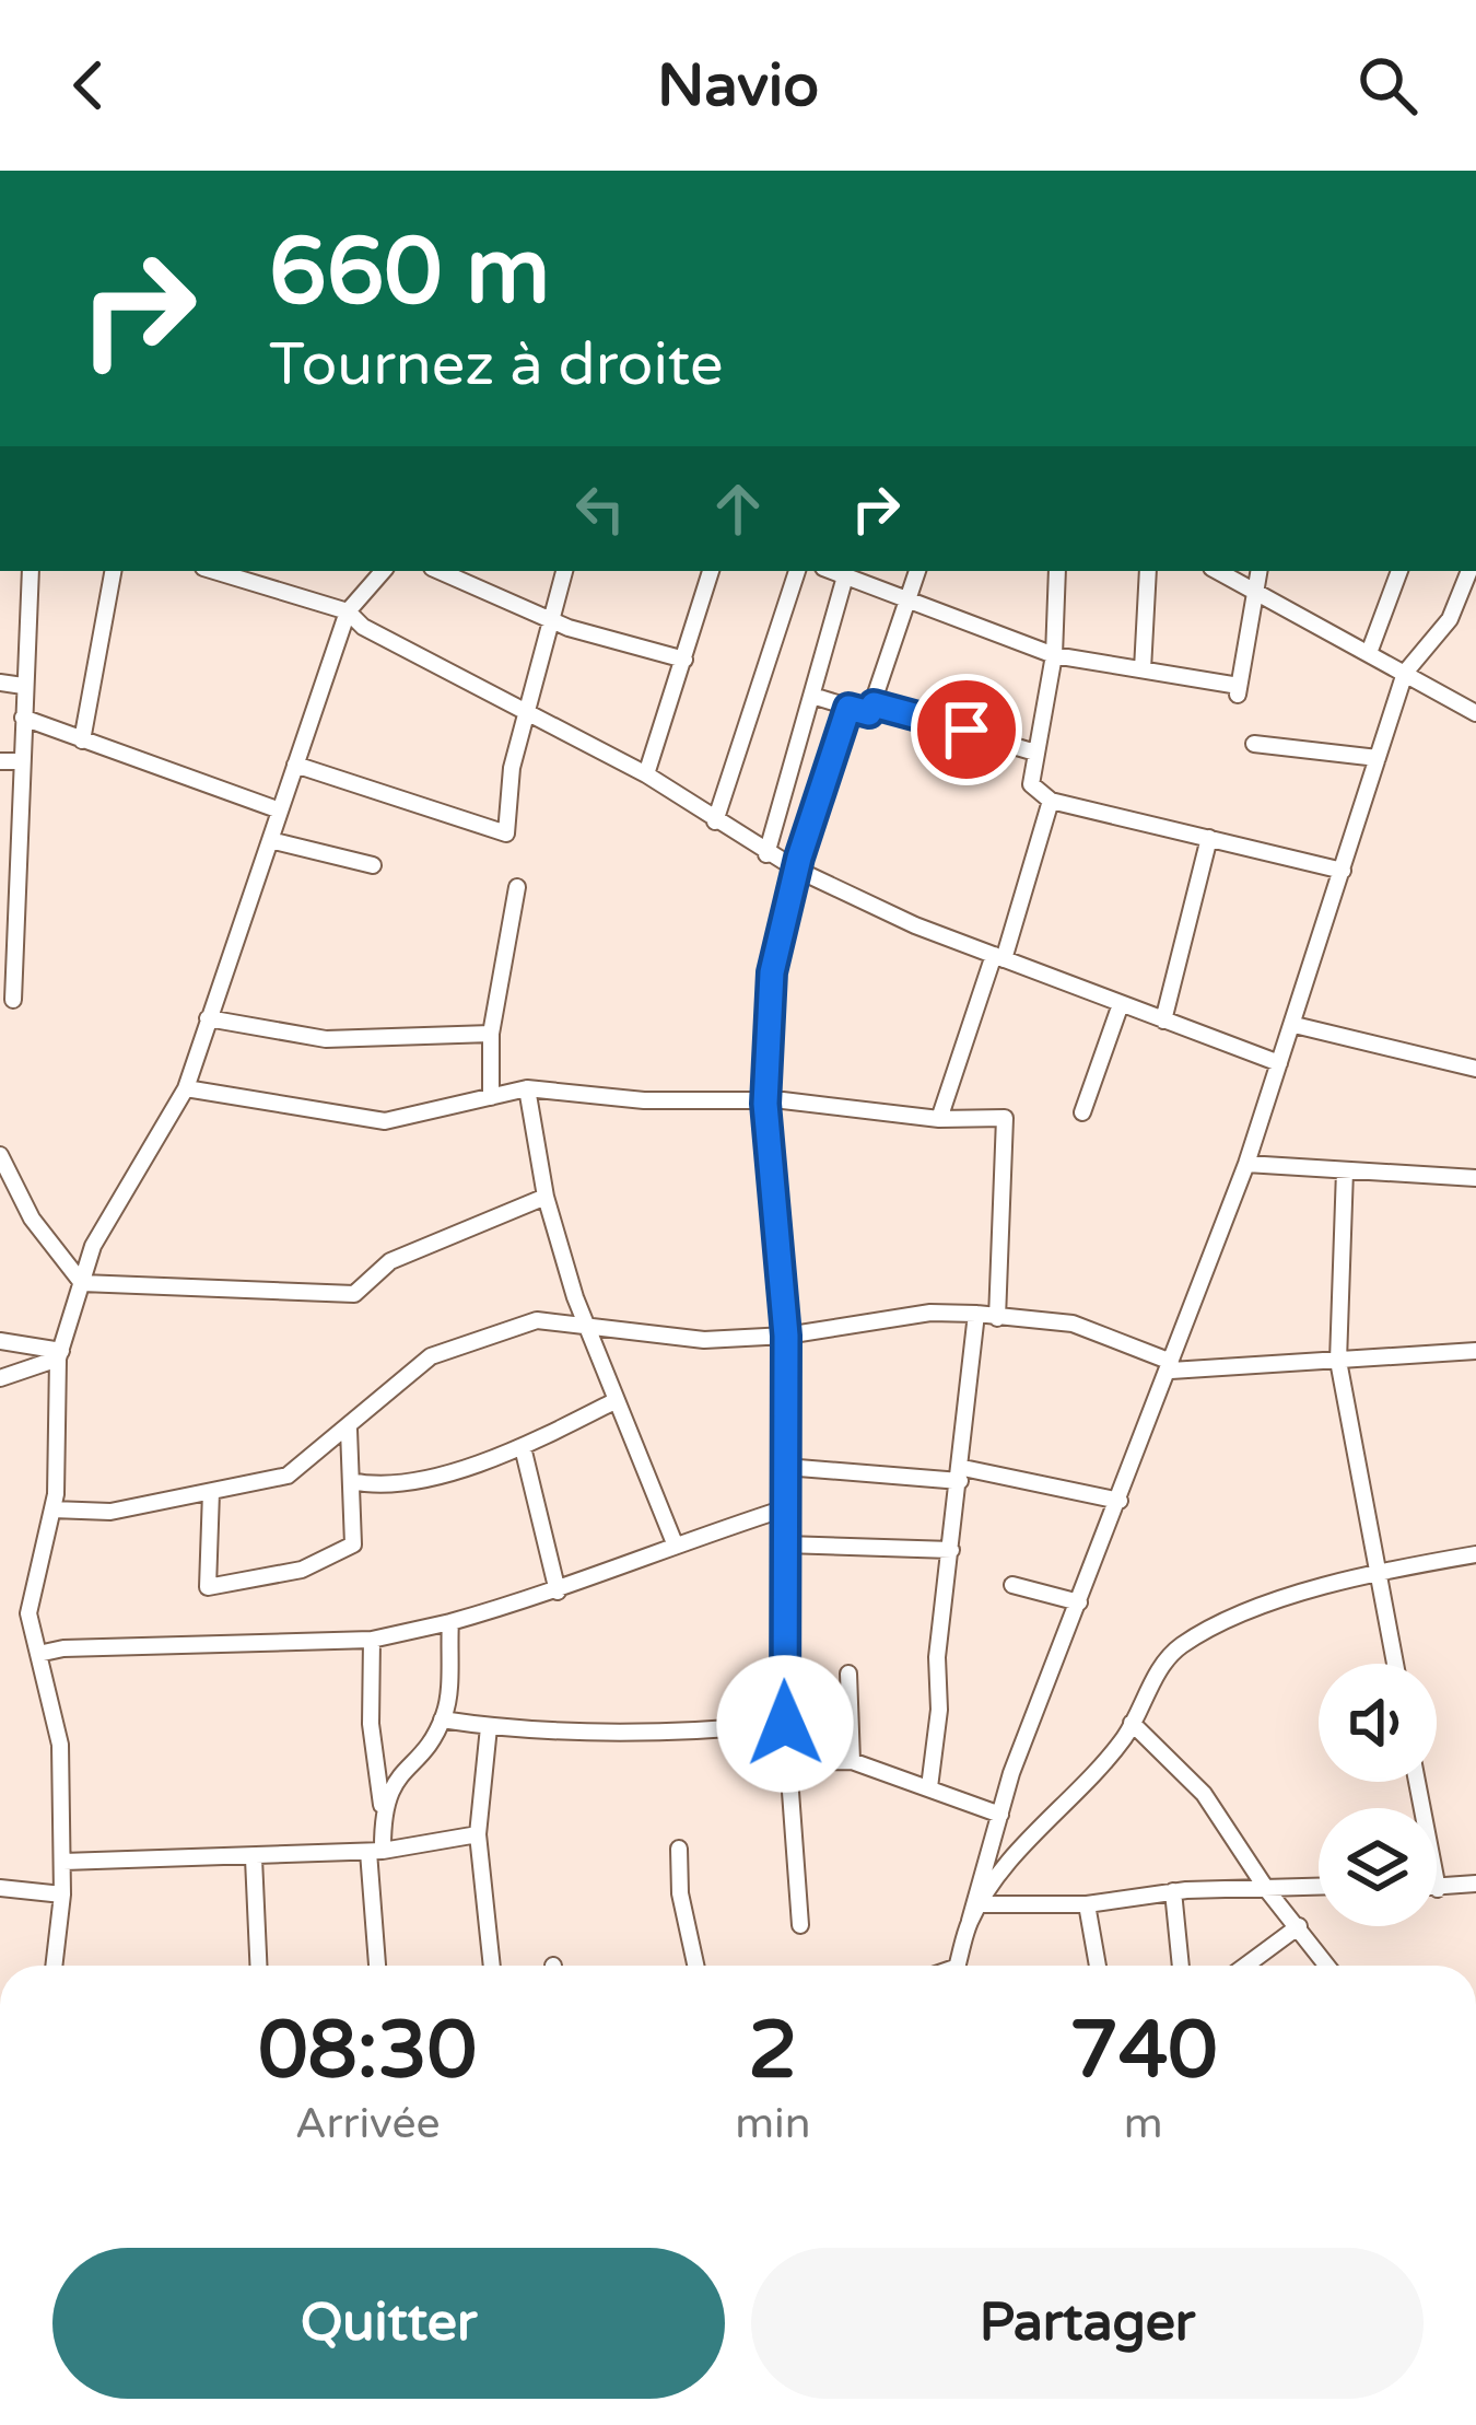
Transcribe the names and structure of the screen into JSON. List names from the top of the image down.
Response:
{
  "page": {
    "header": "Navio",
    "turn": ["660 m", "Tournez à droite"],
    "eta": [
      "08:30",
      "Arrivée",
      "2",
      "min",
      "740",
      "m"
    ],
    "buttons": ["Quitter", "Partager"]
  }
}
